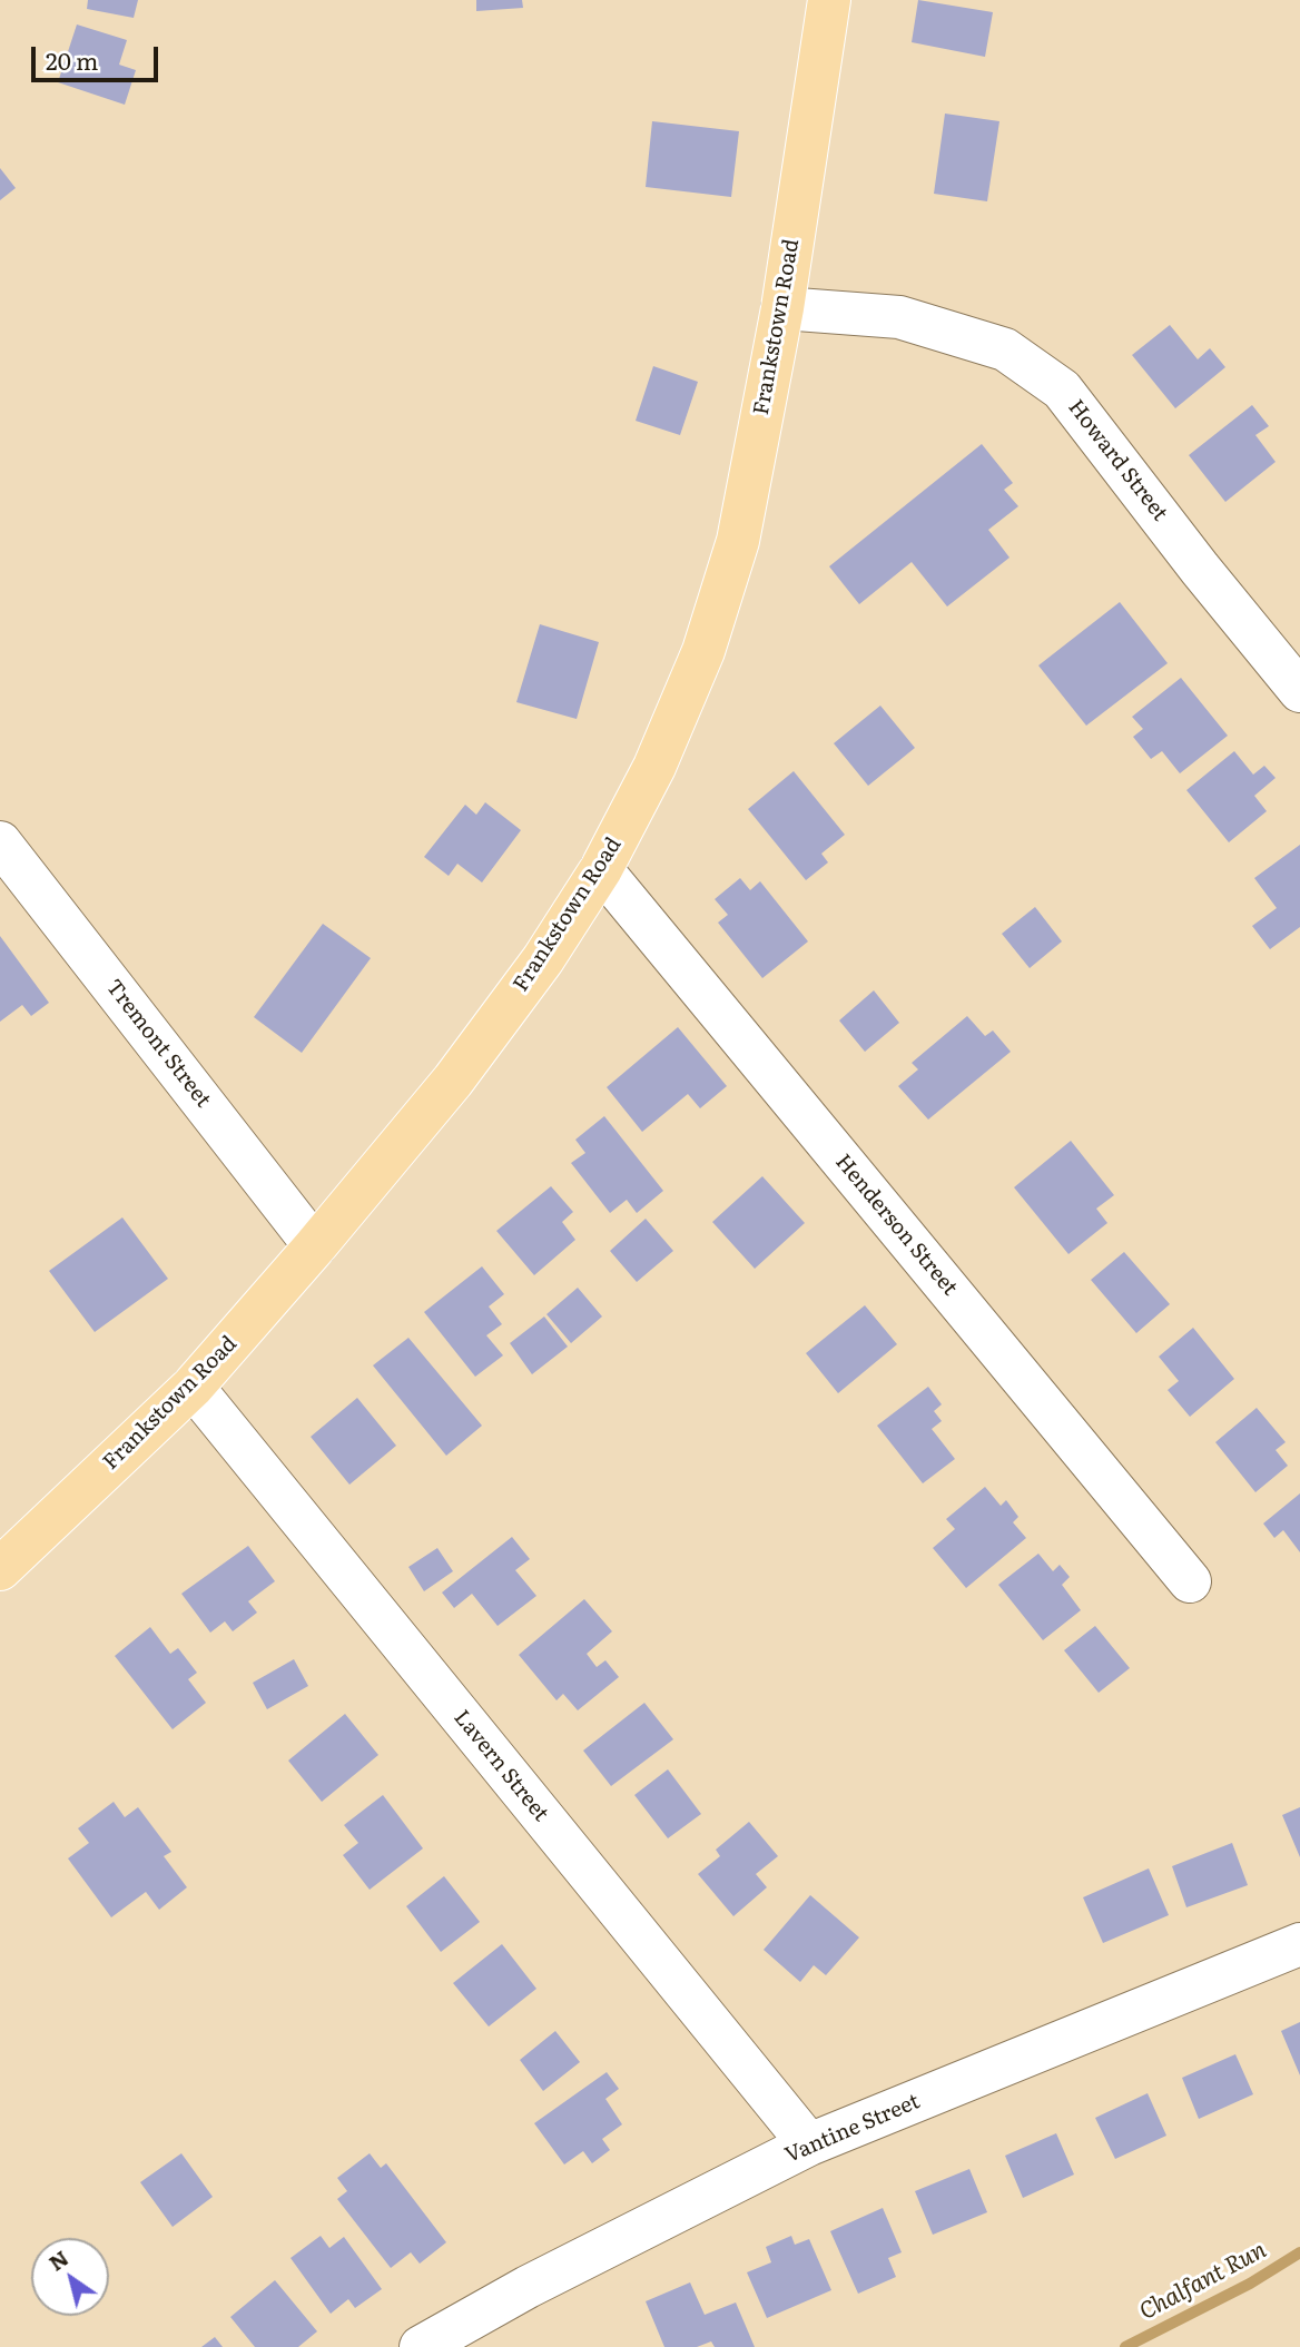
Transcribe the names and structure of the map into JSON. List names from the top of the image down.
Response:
{
  "streets": {
    "main road": ["Frankstown Road"],
    "street": [
      "Howard Street",
      "Tremont Street",
      "Henderson Street",
      "Lavern Street",
      "Vantine Street"
    ]
  },
  "crossings": [
    ["Frankstown Road", "Howard Street"],
    ["Frankstown Road", "Tremont Street"],
    ["Frankstown Road", "Henderson Street"],
    ["Frankstown Road", "Lavern Street"],
    ["Lavern Street", "Vantine Street"]
  ],
  "water": ["Chalfant Run"],
  "scale_bar": "20 m",
  "north": "top left"
}
